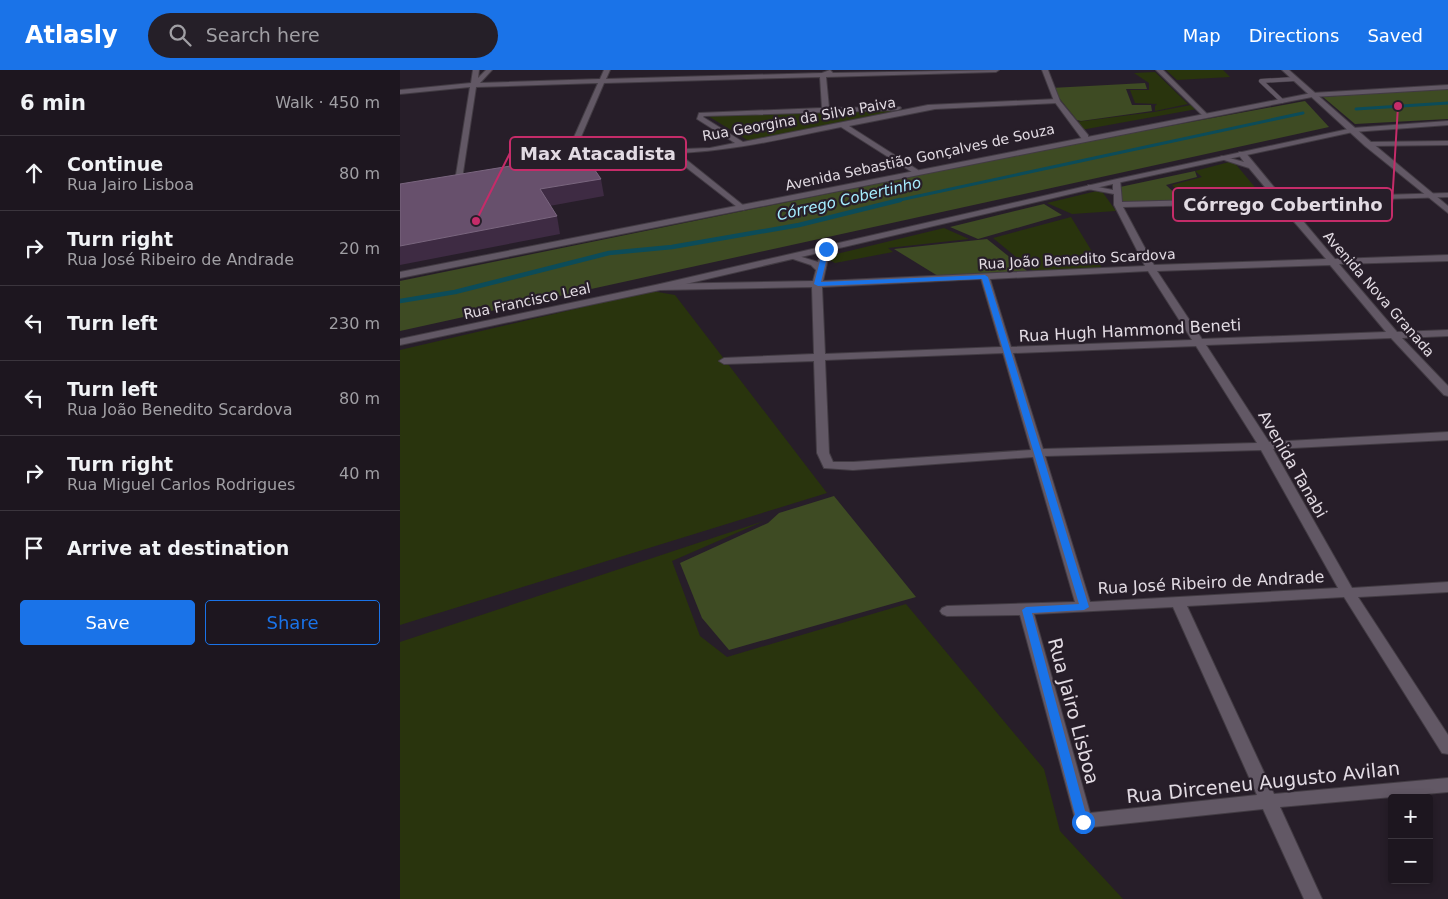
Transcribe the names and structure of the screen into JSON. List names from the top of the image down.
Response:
{
  "streets": {
    "street": [
      "Rua Georgina da Silva Paiva",
      "Avenida Sebastião Gonçalves de Souza",
      "Rua João Benedito Scardova",
      "Avenida Nova Granada",
      "Rua Francisco Leal",
      "Rua Hugh Hammond Beneti",
      "Avenida Tanabi",
      "Rua José Ribeiro de Andrade",
      "Rua Jairo Lisboa",
      "Rua Dirceneu Augusto Avilan"
    ]
  },
  "crossings": [
    ["Rua João Benedito Scardova", "Avenida Nova Granada"],
    ["Rua João Benedito Scardova", "Rua Francisco Leal"],
    ["Rua João Benedito Scardova", "Avenida Tanabi"],
    ["Avenida Nova Granada", "Rua Hugh Hammond Beneti"],
    ["Rua Hugh Hammond Beneti", "Avenida Tanabi"],
    ["Avenida Tanabi", "Rua José Ribeiro de Andrade"],
    ["Rua José Ribeiro de Andrade", "Rua Jairo Lisboa"],
    ["Rua Jairo Lisboa", "Rua Dirceneu Augusto Avilan"]
  ],
  "water": ["Córrego Cobertinho"],
  "places": ["Córrego Cobertinho", "Max Atacadista"],
  "page": {
    "header": "Atlasly",
    "search": "Search here",
    "nav": ["Map", "Directions", "Saved"],
    "heading": ["6 min", "Walk · 450 m"],
    "list": [
      ["Continue", "Rua Jairo Lisboa", "80 m"],
      ["Turn right", "Rua José Ribeiro de Andrade", "20 m"],
      ["Turn left", "230 m"],
      ["Turn left", "Rua João Benedito Scardova", "80 m"],
      ["Turn right", "Rua Miguel Carlos Rodrigues", "40 m"],
      "Arrive at destination"
    ],
    "buttons": ["Save", "Share"],
    "map_buttons": ["+", "−"]
  }
}
